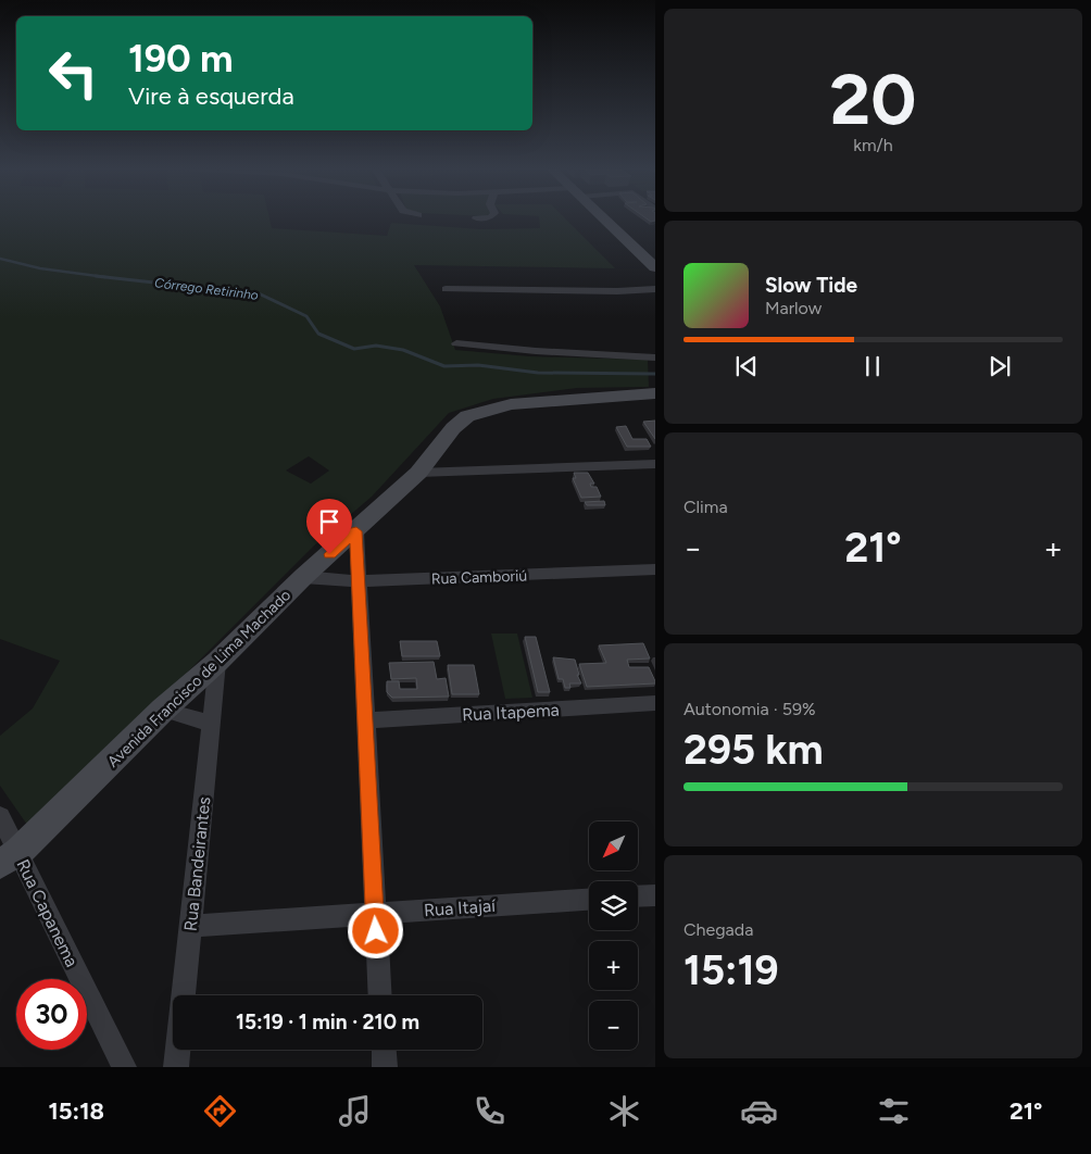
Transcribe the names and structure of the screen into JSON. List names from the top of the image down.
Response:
{
  "streets": {
    "street": [
      "Rua Camboriú",
      "Avenida Francisco de Lima Machado",
      "Rua Itapema",
      "Rua Bandeirantes",
      "Rua Itajaí",
      "Rua Capanema"
    ]
  },
  "crossings": [
    ["Rua Camboriú", "Avenida Francisco de Lima Machado"],
    ["Avenida Francisco de Lima Machado", "Rua Bandeirantes"],
    ["Avenida Francisco de Lima Machado", "Rua Capanema"],
    ["Rua Bandeirantes", "Rua Itajaí"]
  ],
  "water": ["Córrego Retirinho"],
  "north": "bottom left",
  "page": {
    "tile": [
      ["20", "km/h"],
      "Clima",
      ["Autonomia · 59%", "295 km"],
      ["Chegada", "15:19"]
    ],
    "turn": ["190 m", "Vire à esquerda"],
    "song": ["Slow Tide", "Marlow"],
    "heat": ["−", "21°", "+"],
    "map_buttons": ["+", "−"],
    "limit": "30",
    "trip": "15:19 · 1 min · 210 m",
    "tabs": ["15:18", "21°"]
  }
}
